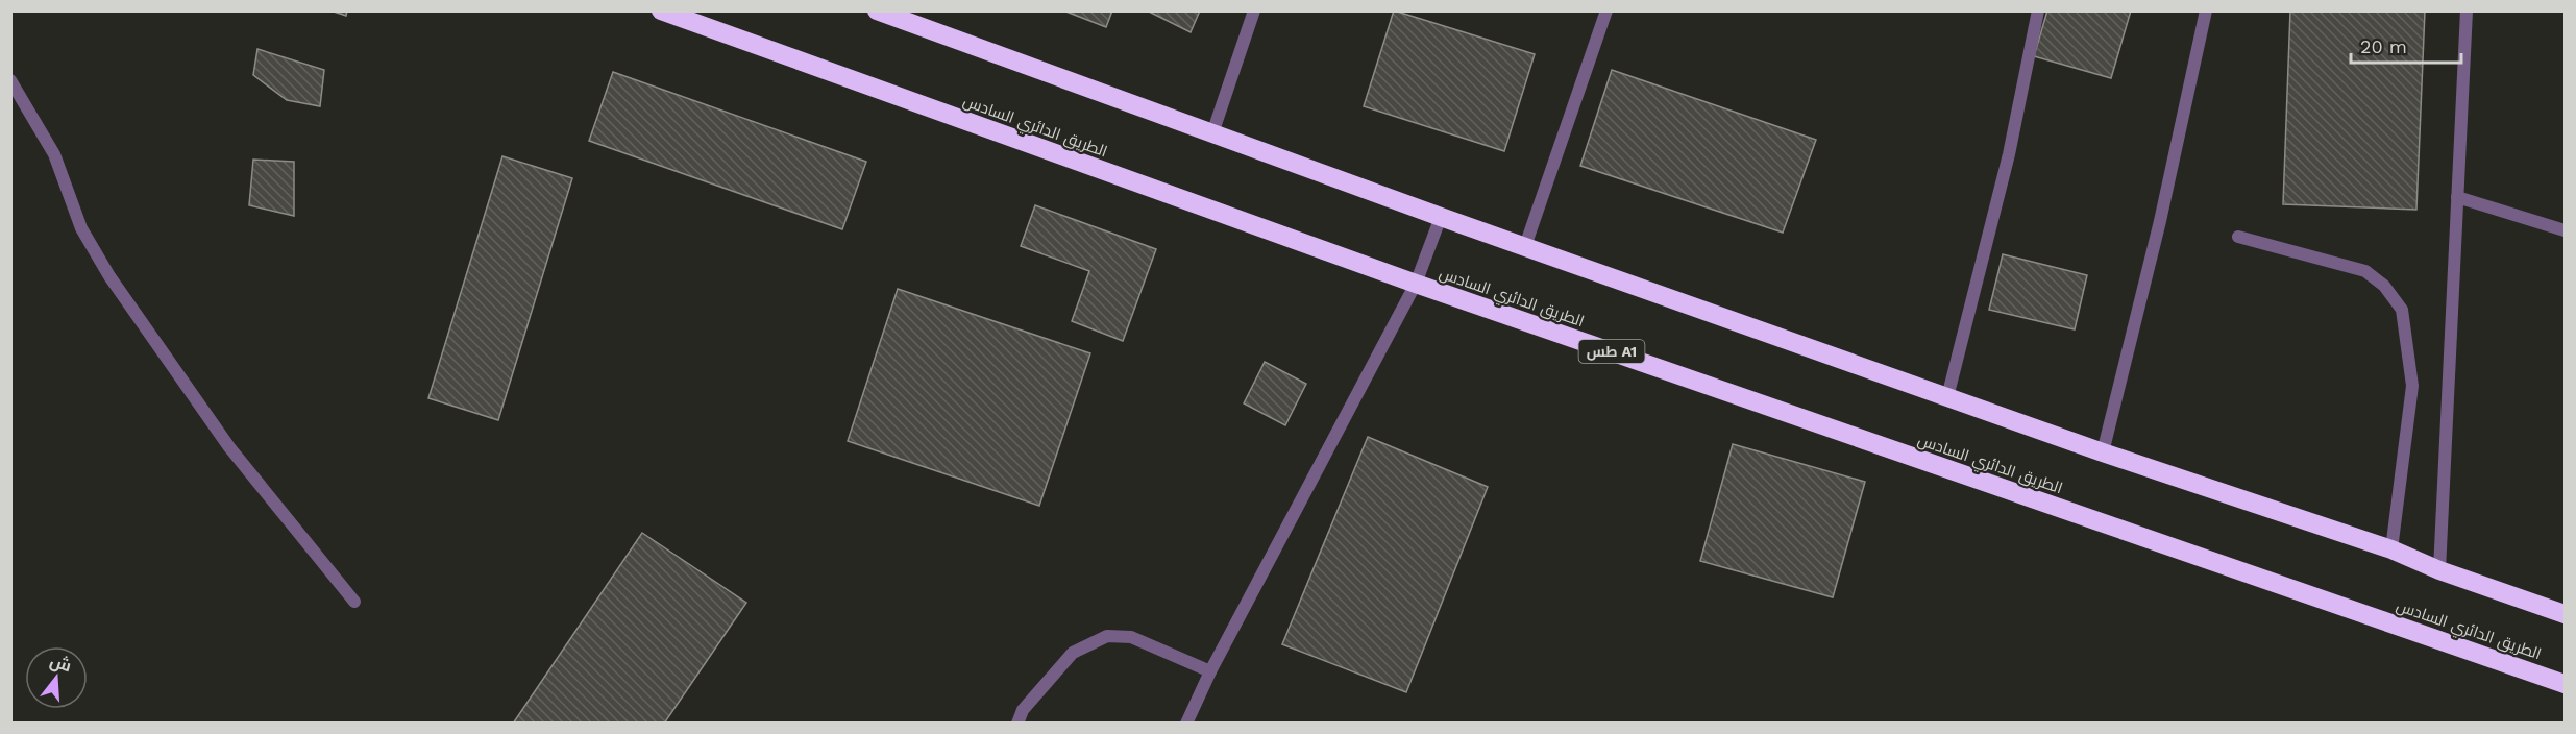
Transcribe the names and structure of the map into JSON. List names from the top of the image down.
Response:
{
  "streets": {
    "highway": ["الطريق الدائري السادس", "طس A1"]
  },
  "scale_bar": "20 m",
  "north": "top"
}
